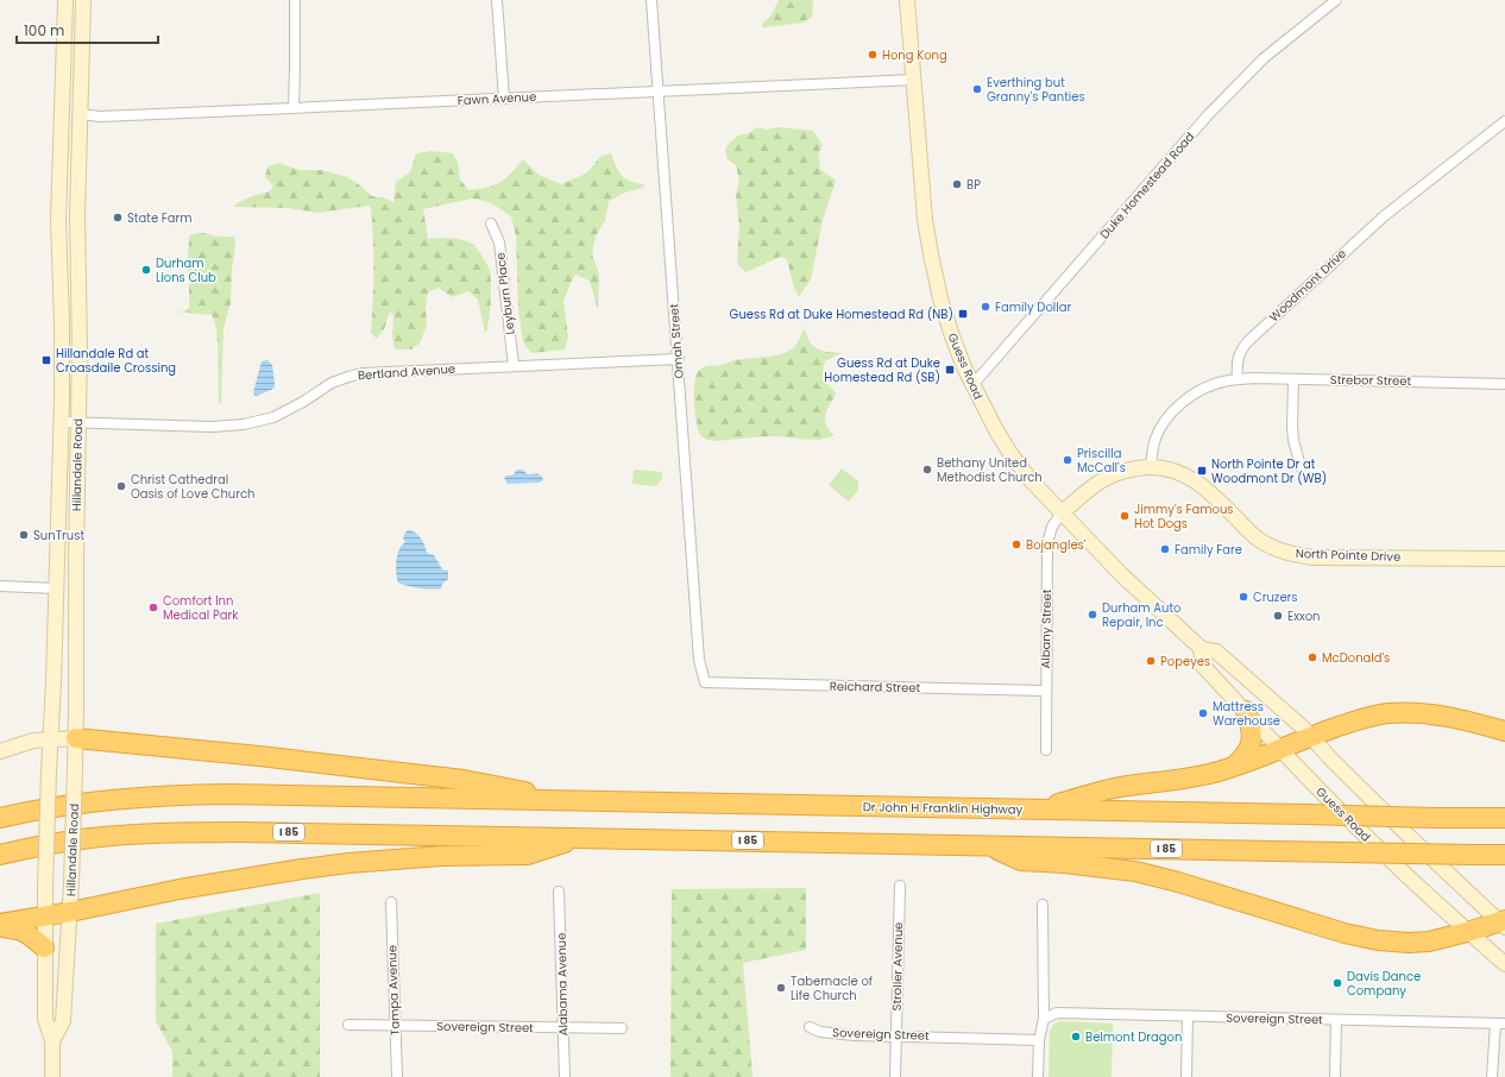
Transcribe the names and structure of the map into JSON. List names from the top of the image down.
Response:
{
  "streets": {
    "highway": ["Dr John H Franklin Highway", "I 85"],
    "main road": ["Guess Road", "Hillandale Road", "North Pointe Drive"],
    "street": [
      "Fawn Avenue",
      "Duke Homestead Road",
      "Woodmont Drive",
      "Leyburn Place",
      "Omah Street",
      "Bertland Avenue",
      "Strebor Street",
      "Albany Street",
      "Reichard Street",
      "Stroller Avenue",
      "Alabama Avenue",
      "Tampa Avenue",
      "Sovereign Street"
    ]
  },
  "crossings": [
    ["Fawn Avenue", "Omah Street"],
    ["Fawn Avenue", "Guess Road"],
    ["Fawn Avenue", "Hillandale Road"],
    ["Duke Homestead Road", "Guess Road"],
    ["Woodmont Drive", "Strebor Street"],
    ["Leyburn Place", "Bertland Avenue"],
    ["Omah Street", "Bertland Avenue"],
    ["Omah Street", "Reichard Street"],
    ["Guess Road", "North Pointe Drive"],
    ["Guess Road", "Albany Street"],
    ["Bertland Avenue", "Hillandale Road"],
    ["North Pointe Drive", "Albany Street"],
    ["Albany Street", "Reichard Street"],
    ["Stroller Avenue", "Sovereign Street"],
    ["Alabama Avenue", "Sovereign Street"],
    ["Tampa Avenue", "Sovereign Street"]
  ],
  "places": {
    "other": [
      "Hong Kong",
      "Everthing but Granny's Panties",
      "BP",
      "State Farm",
      "Durham Lions Club",
      "Family Dollar",
      "Priscilla McCall's",
      "Bethany United Methodist Church",
      "Christ Cathedral Oasis of Love Church",
      "Jimmy's Famous Hot Dogs",
      "SunTrust",
      "Bojangles'",
      "Family Fare",
      "Cruzers",
      "Comfort Inn Medical Park",
      "Durham Auto Repair, Inc",
      "Exxon",
      "McDonald's",
      "Popeyes",
      "Mattress Warehouse",
      "Davis Dance Company",
      "Tabernacle of Life Church",
      "Belmont Dragon"
    ],
    "transit": [
      "Guess Rd at Duke Homestead Rd (NB)",
      "Hillandale Rd at Croasdaile Crossing",
      "Guess Rd at Duke Homestead Rd (SB)",
      "North Pointe Dr at Woodmont Dr (WB)"
    ]
  },
  "scale_bar": "100 m"
}
